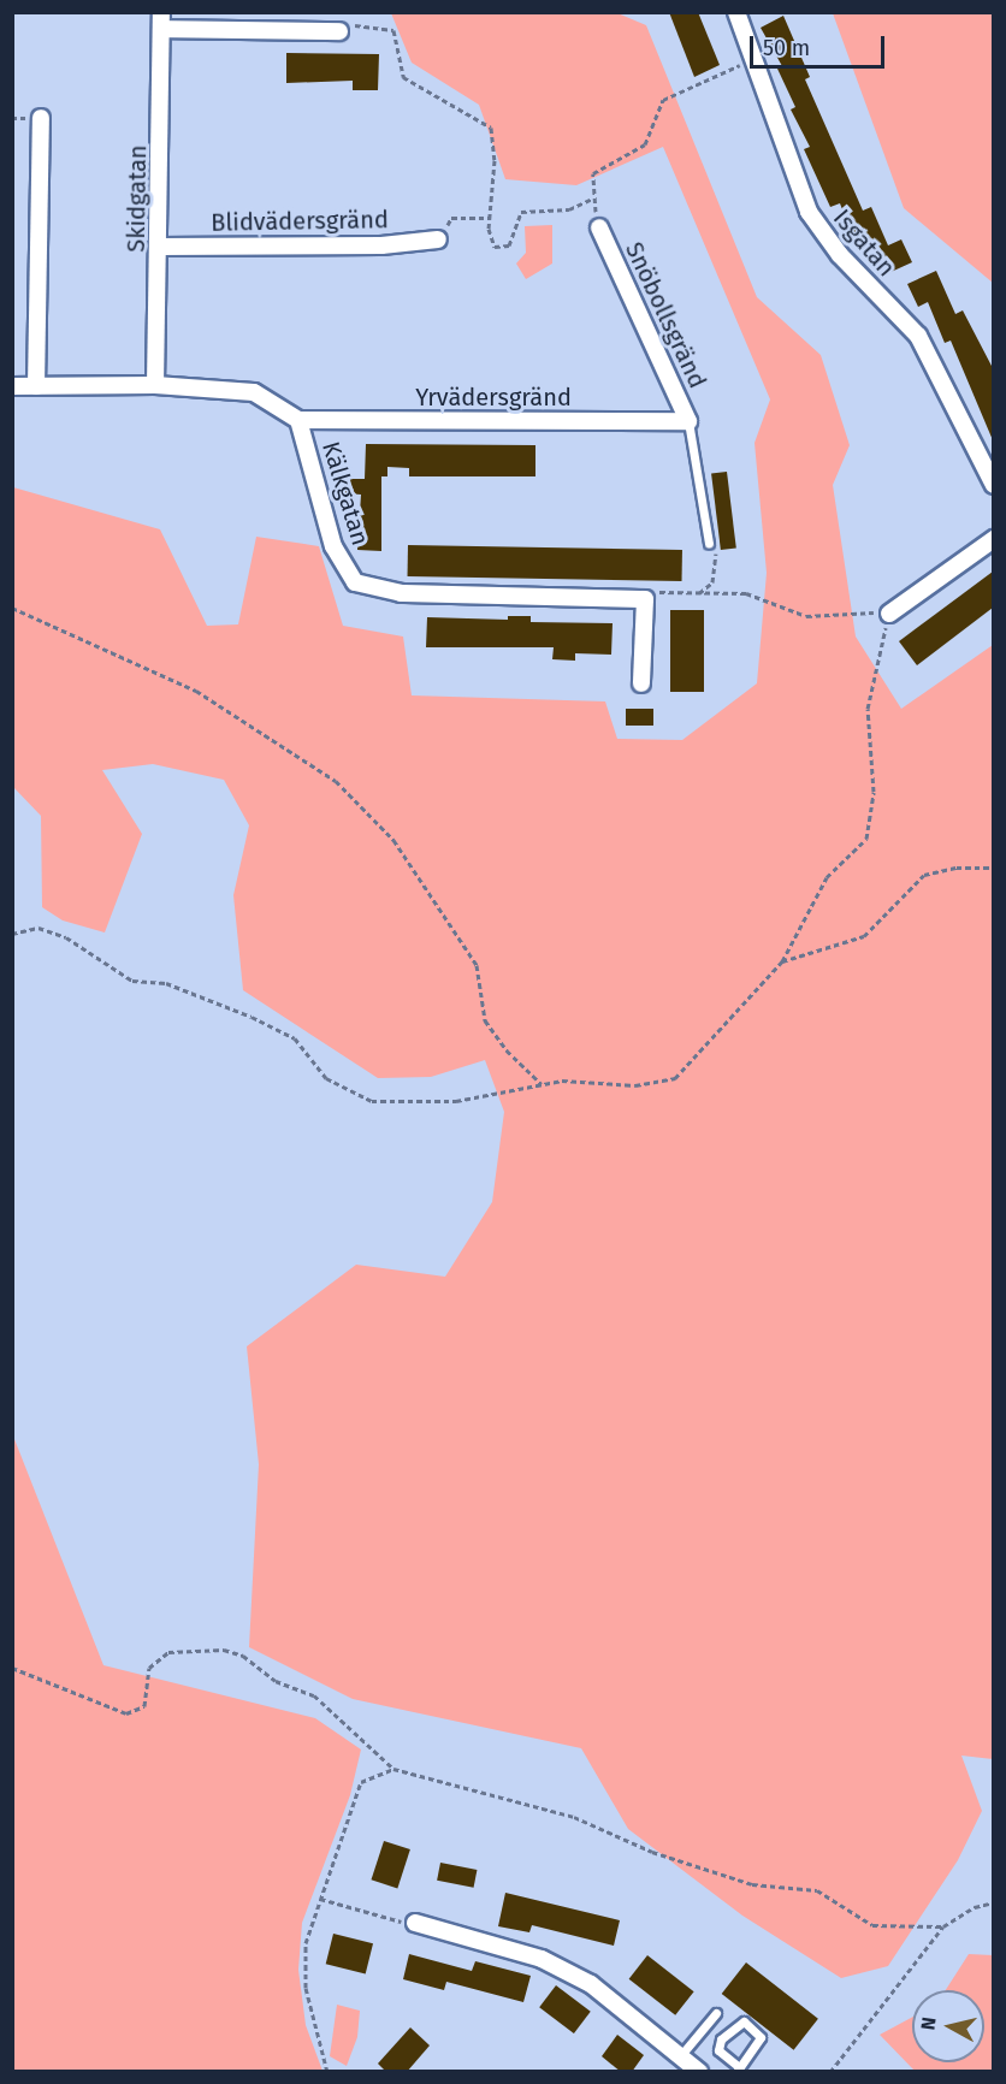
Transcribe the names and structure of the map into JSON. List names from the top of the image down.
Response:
{
  "streets": {
    "street": [
      "Skidgatan",
      "Blidvädersgränd",
      "Isgatan",
      "Snöbollsgränd",
      "Yrvädersgränd",
      "Kälkgatan"
    ]
  },
  "crossings": [
    ["Skidgatan", "Blidvädersgränd"],
    ["Skidgatan", "Kälkgatan"],
    ["Snöbollsgränd", "Yrvädersgränd"],
    ["Yrvädersgränd", "Kälkgatan"]
  ],
  "scale_bar": "50 m",
  "north": "left"
}
